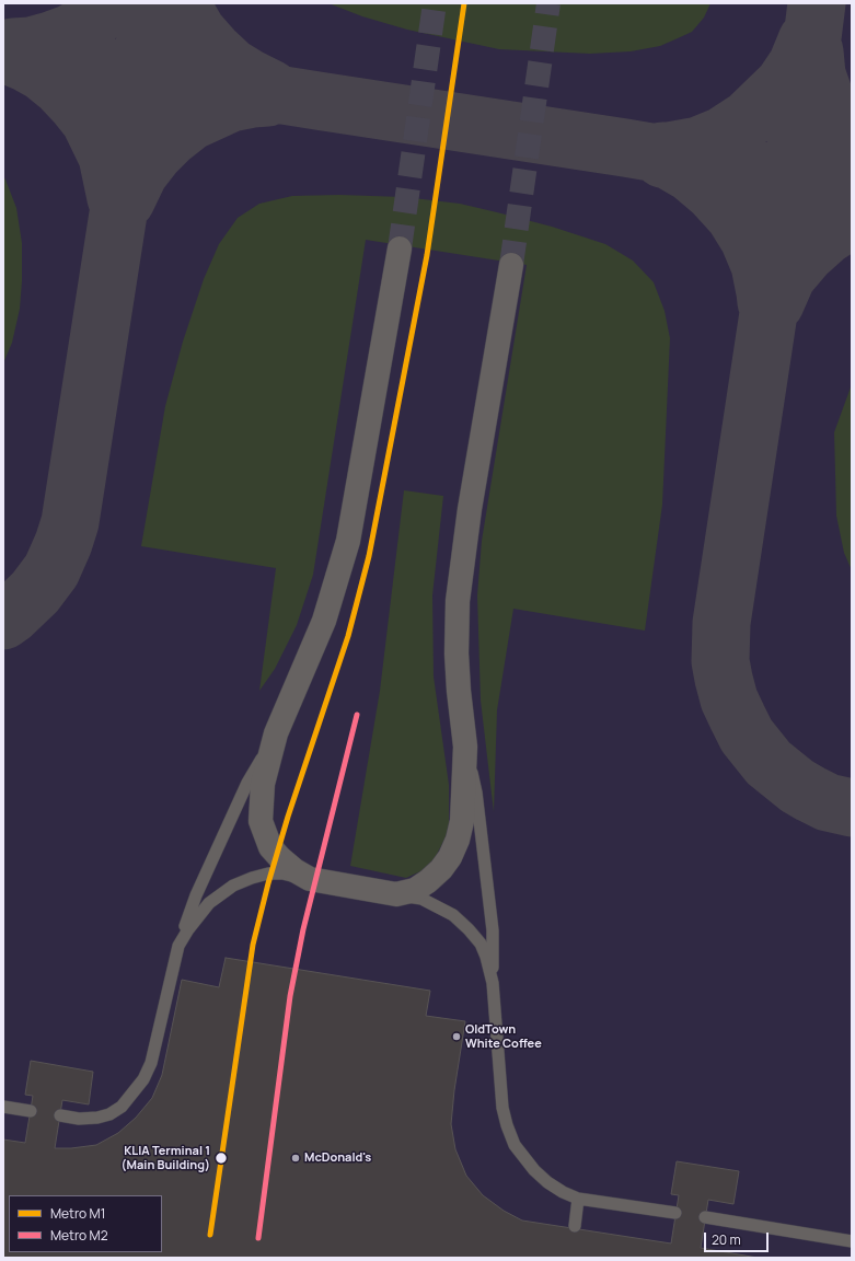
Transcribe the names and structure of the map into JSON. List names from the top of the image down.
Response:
{
  "places": ["OldTown White Coffee", "KLIA Terminal 1 (Main Building)", "McDonald's"],
  "lines": ["metro line M1", "metro line M2"],
  "legend": ["Metro M1", "Metro M2"],
  "scale_bar": "20 m"
}
